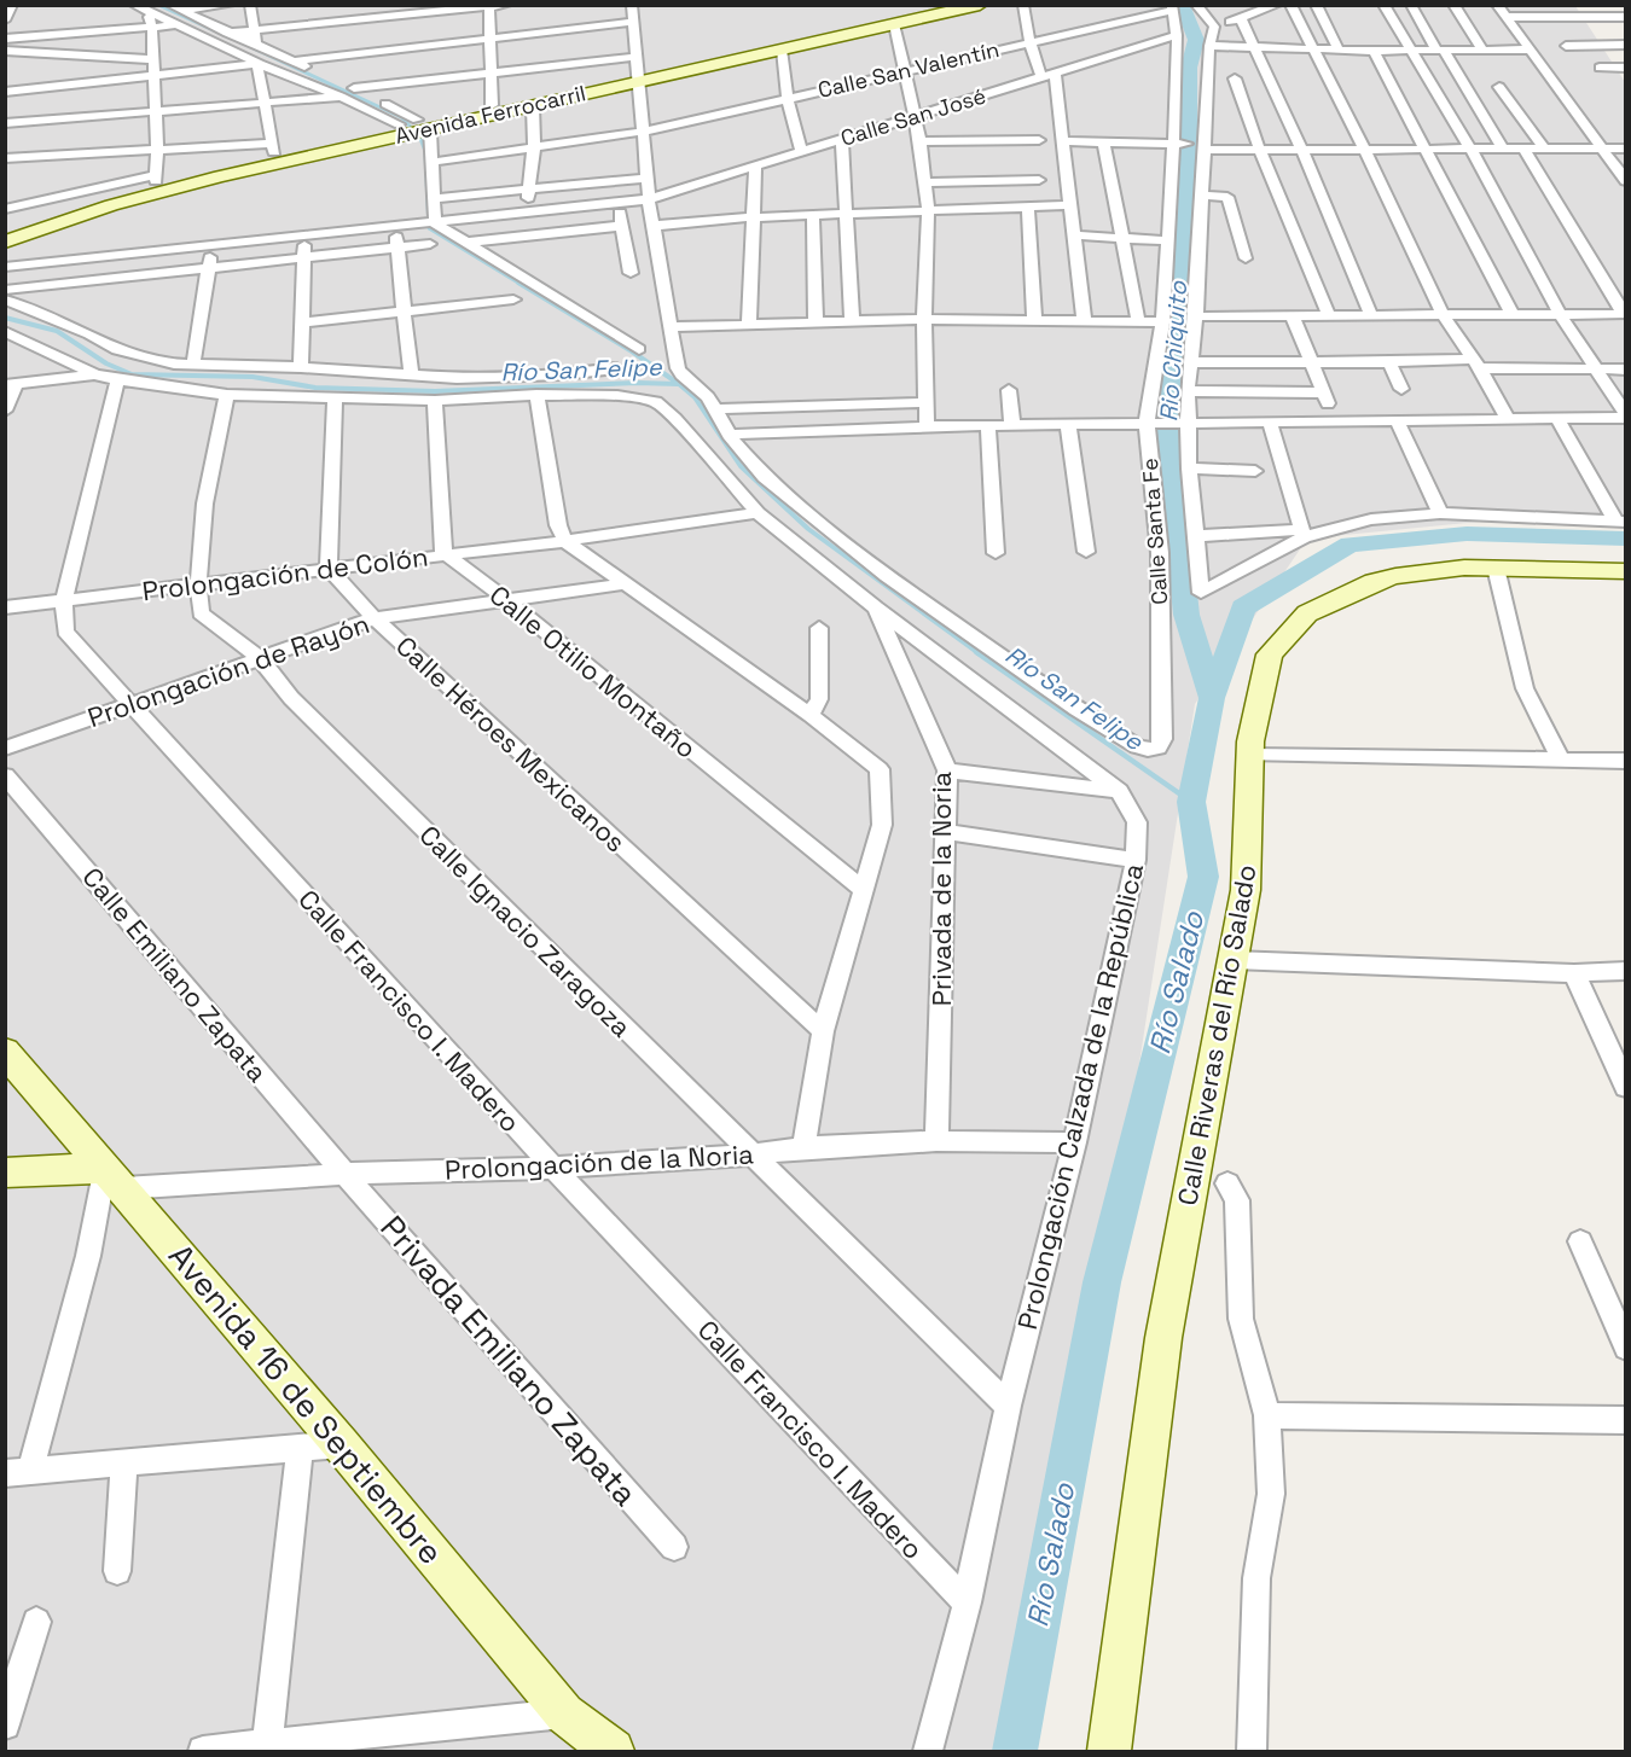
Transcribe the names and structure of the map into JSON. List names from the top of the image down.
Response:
{
  "streets": {
    "main road": [
      "Avenida Ferrocarril",
      "Calle Riveras del Río Salado",
      "Prolongación de la Noria",
      "Avenida 16 de Septiembre"
    ],
    "street": [
      "Calle San Valentín",
      "Calle San José",
      "Calle Santa Fe",
      "Prolongación de Colón",
      "Prolongación de Rayón",
      "Calle Otilio Montaño",
      "Calle Héroes Mexicanos",
      "Privada de la Noria",
      "Calle Ignacio Zaragoza",
      "Calle Emiliano Zapata",
      "Calle Francisco I. Madero",
      "Prolongación Calzada de la República",
      "Privada Emiliano Zapata"
    ]
  },
  "crossings": [
    ["Calle San Valentín", "Calle Santa Fe"],
    ["Calle San José", "Calle Santa Fe"],
    ["Prolongación de Colón", "Calle Otilio Montaño"],
    ["Prolongación de Colón", "Calle Héroes Mexicanos"],
    ["Prolongación de Colón", "Calle Ignacio Zaragoza"],
    ["Prolongación de Colón", "Calle Francisco I. Madero"],
    ["Prolongación de Colón", "Prolongación Calzada de la República"],
    ["Prolongación de Rayón", "Calle Otilio Montaño"],
    ["Prolongación de Rayón", "Calle Héroes Mexicanos"],
    ["Prolongación de Rayón", "Calle Ignacio Zaragoza"],
    ["Prolongación de Rayón", "Calle Francisco I. Madero"],
    ["Privada de la Noria", "Prolongación Calzada de la República"],
    ["Privada de la Noria", "Prolongación de la Noria"],
    ["Calle Ignacio Zaragoza", "Prolongación Calzada de la República"],
    ["Calle Ignacio Zaragoza", "Prolongación de la Noria"],
    ["Calle Emiliano Zapata", "Prolongación de la Noria"],
    ["Calle Emiliano Zapata", "Privada Emiliano Zapata"],
    ["Calle Francisco I. Madero", "Prolongación Calzada de la República"],
    ["Calle Francisco I. Madero", "Prolongación de la Noria"],
    ["Prolongación Calzada de la República", "Prolongación de la Noria"],
    ["Prolongación de la Noria", "Privada Emiliano Zapata"],
    ["Prolongación de la Noria", "Avenida 16 de Septiembre"]
  ],
  "water": ["Rio Chiquito", "Río San Felipe", "Río Salado"]
}
